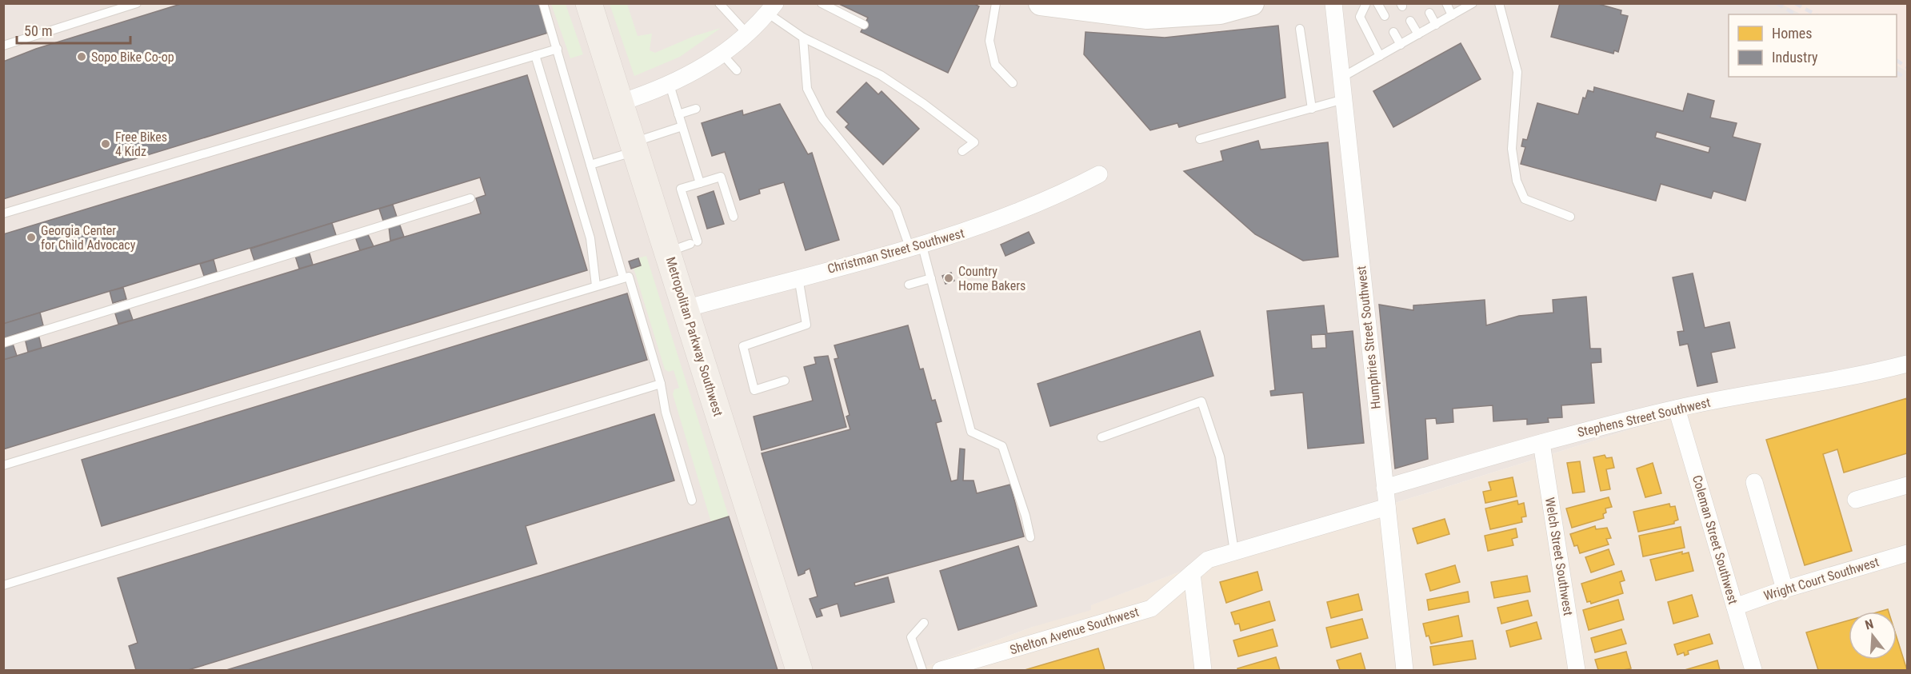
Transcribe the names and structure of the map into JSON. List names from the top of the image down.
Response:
{
  "streets": {
    "main road": ["Metropolitan Parkway Southwest"],
    "street": [
      "Christman Street Southwest",
      "Humphries Street Southwest",
      "Stephens Street Southwest",
      "Coleman Street Southwest",
      "Welch Street Southwest",
      "Wright Court Southwest",
      "Shelton Avenue Southwest"
    ]
  },
  "crossings": [
    ["Christman Street Southwest", "Metropolitan Parkway Southwest"],
    ["Humphries Street Southwest", "Stephens Street Southwest"],
    ["Humphries Street Southwest", "Shelton Avenue Southwest"],
    ["Stephens Street Southwest", "Coleman Street Southwest"],
    ["Stephens Street Southwest", "Welch Street Southwest"],
    ["Coleman Street Southwest", "Wright Court Southwest"]
  ],
  "places": [
    "Sopo Bike Co-op",
    "Free Bikes 4 Kidz",
    "Georgia Center for Child Advocacy",
    "Country Home Bakers"
  ],
  "legend": ["Homes", "Industry"],
  "scale_bar": "50 m",
  "north": "top"
}
